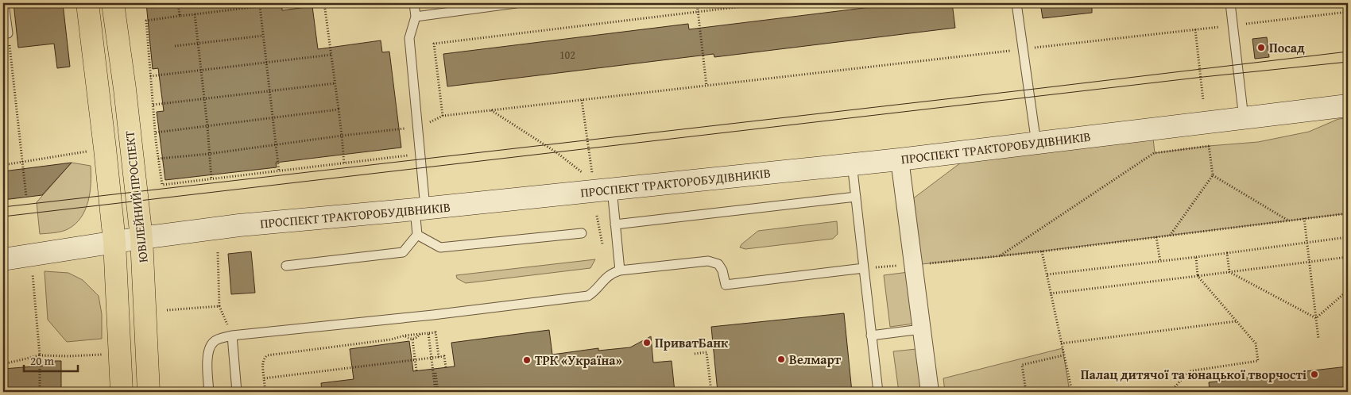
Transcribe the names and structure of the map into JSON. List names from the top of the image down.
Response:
{
  "streets": {
    "main road": ["ПРОСПЕКТ ТРАКТОРОБУДІВНИКІВ", "ЮВІЛЕЙНИЙ ПРОСПЕКТ"]
  },
  "crossings": [
    ["ПРОСПЕКТ ТРАКТОРОБУДІВНИКІВ", "ЮВІЛЕЙНИЙ ПРОСПЕКТ"]
  ],
  "places": [
    "Посад",
    "ПриватБанк",
    "Велмарт",
    "ТРК «Україна»",
    "Палац дитячої та юнацької творчості"
  ],
  "house_numbers": ["102"],
  "scale_bar": "20 m"
}
